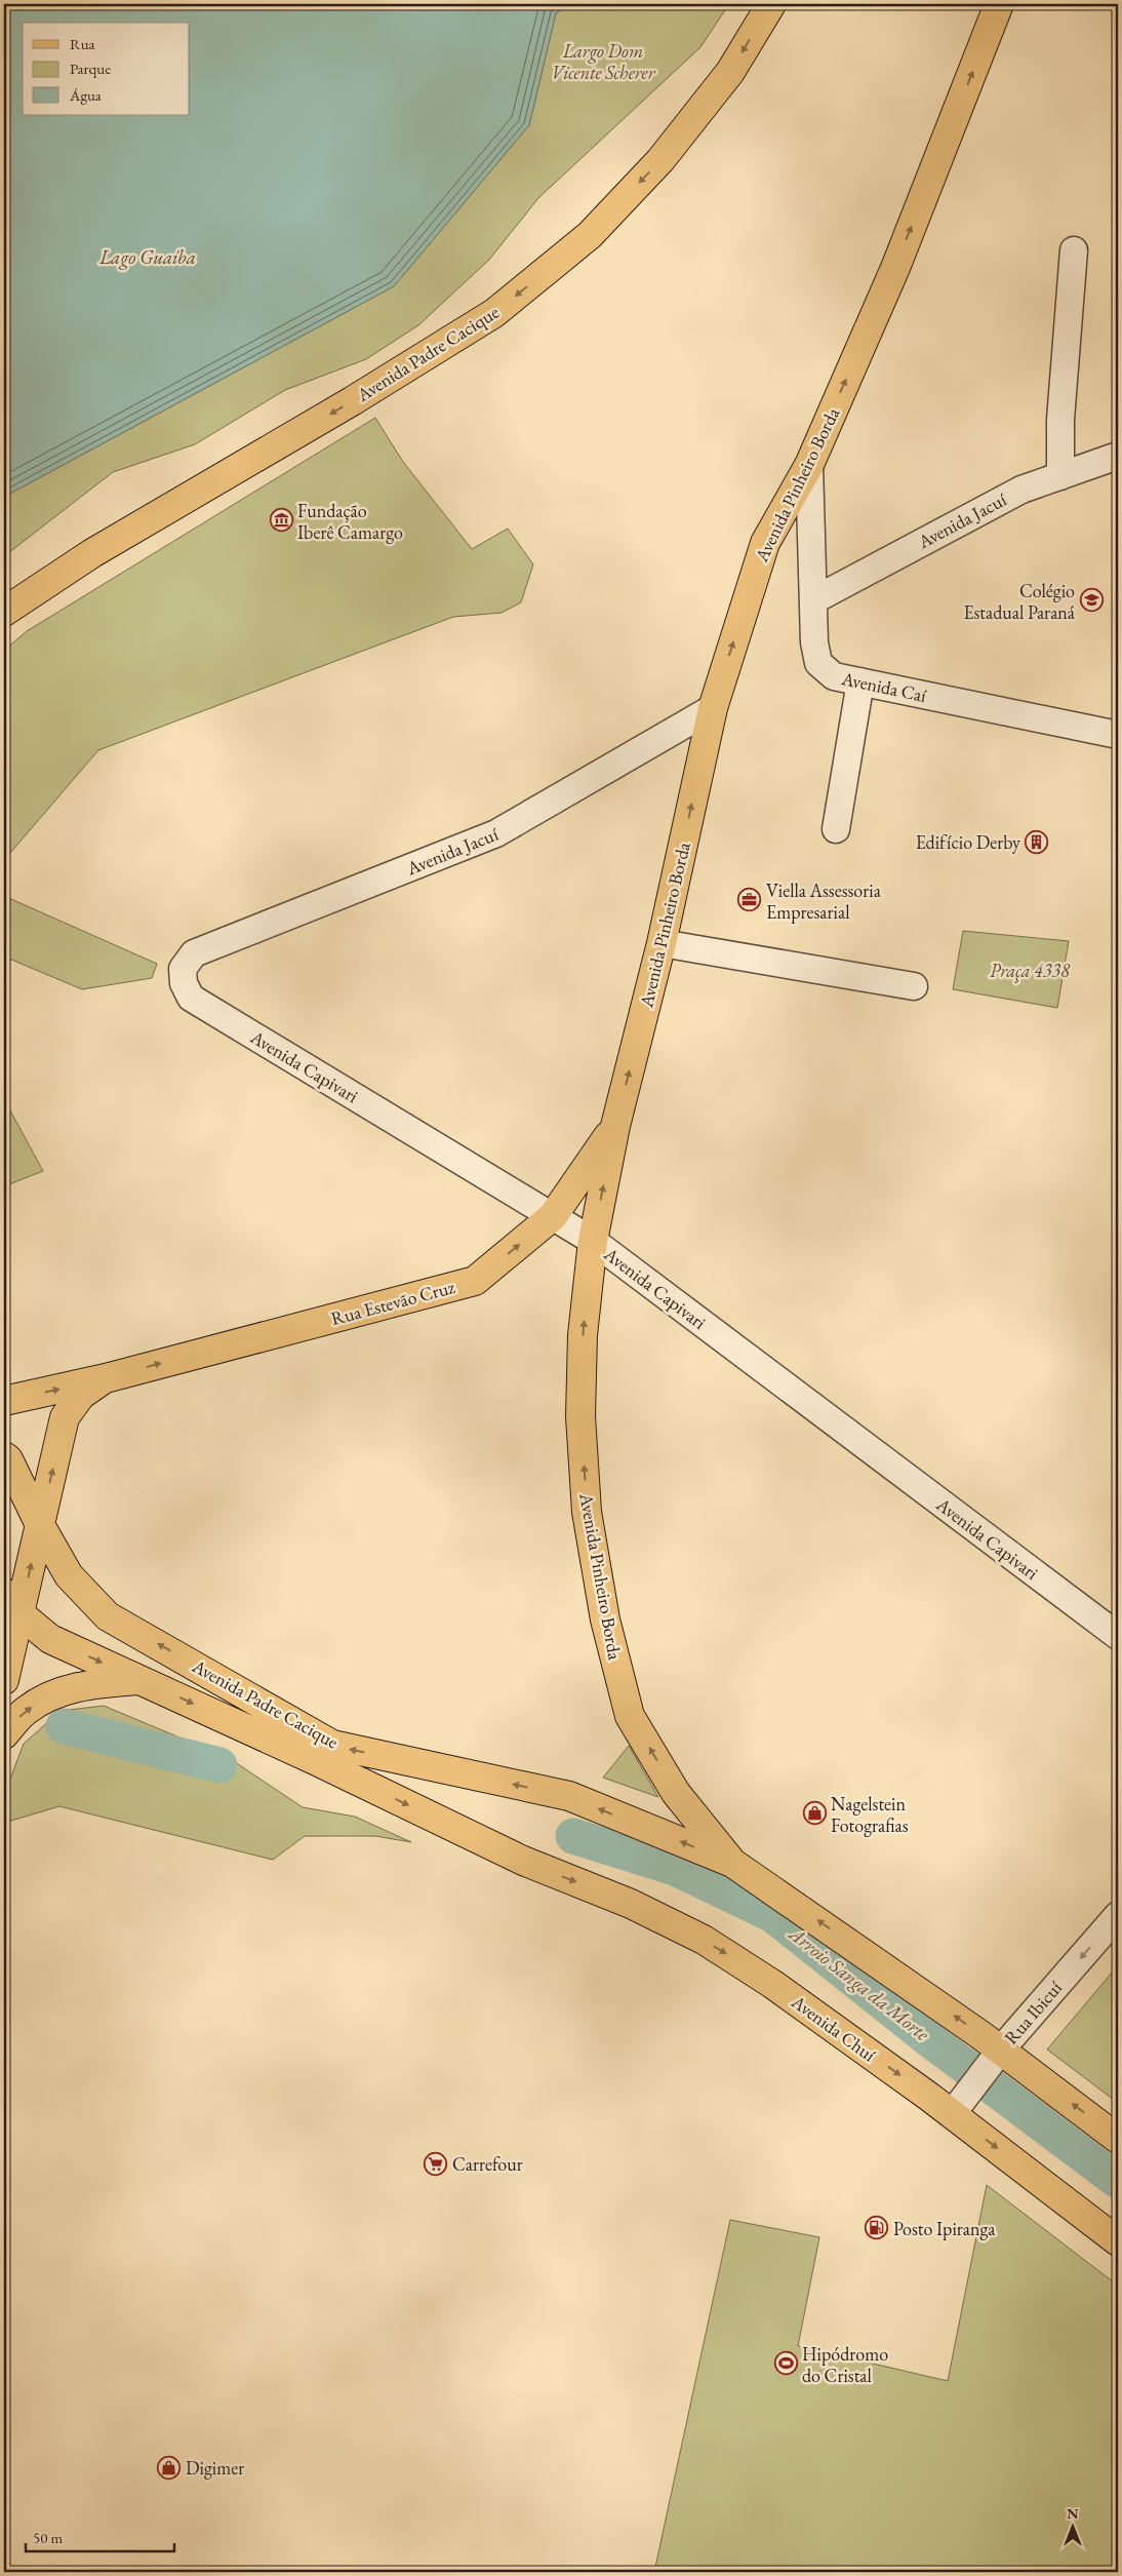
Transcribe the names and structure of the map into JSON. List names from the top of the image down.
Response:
{
  "streets": {
    "main road": [
      "Avenida Padre Cacique",
      "Avenida Pinheiro Borda",
      "Rua Estevão Cruz",
      "Avenida Chuí"
    ],
    "street": [
      "Avenida Jacuí",
      "Avenida Caí",
      "Avenida Capivari",
      "Rua Ibicuí"
    ]
  },
  "crossings": [
    ["Avenida Padre Cacique", "Avenida Pinheiro Borda"],
    ["Avenida Padre Cacique", "Avenida Chuí"],
    ["Avenida Pinheiro Borda", "Avenida Jacuí"],
    ["Avenida Pinheiro Borda", "Avenida Caí"],
    ["Avenida Pinheiro Borda", "Avenida Capivari"],
    ["Avenida Pinheiro Borda", "Rua Estevão Cruz"],
    ["Avenida Jacuí", "Avenida Caí"],
    ["Avenida Jacuí", "Avenida Capivari"],
    ["Avenida Capivari", "Rua Estevão Cruz"],
    ["Rua Ibicuí", "Avenida Chuí"]
  ],
  "one_way": ["Avenida Pinheiro Borda", "Rua Estevão Cruz", "Rua Ibicuí"],
  "water": ["Lago Guaíba", "Arroio Sanga da Morte"],
  "parks": ["Largo Dom Vicente Scherer", "Praça 4338"],
  "places": {
    "museum": ["Fundação Iberê Camargo"],
    "school or university": ["Colégio Estadual Paraná"],
    "building": ["Edifício Derby"],
    "office": ["Viella Assessoria Empresarial"],
    "shop": ["Nagelstein Fotografias", "Digimer"],
    "supermarket": ["Carrefour"],
    "fuel station": ["Posto Ipiranga"],
    "sports": ["Hipódromo do Cristal"]
  },
  "legend": ["Rua", "Parque", "Água"],
  "scale_bar": "50 m",
  "north": "top"
}
